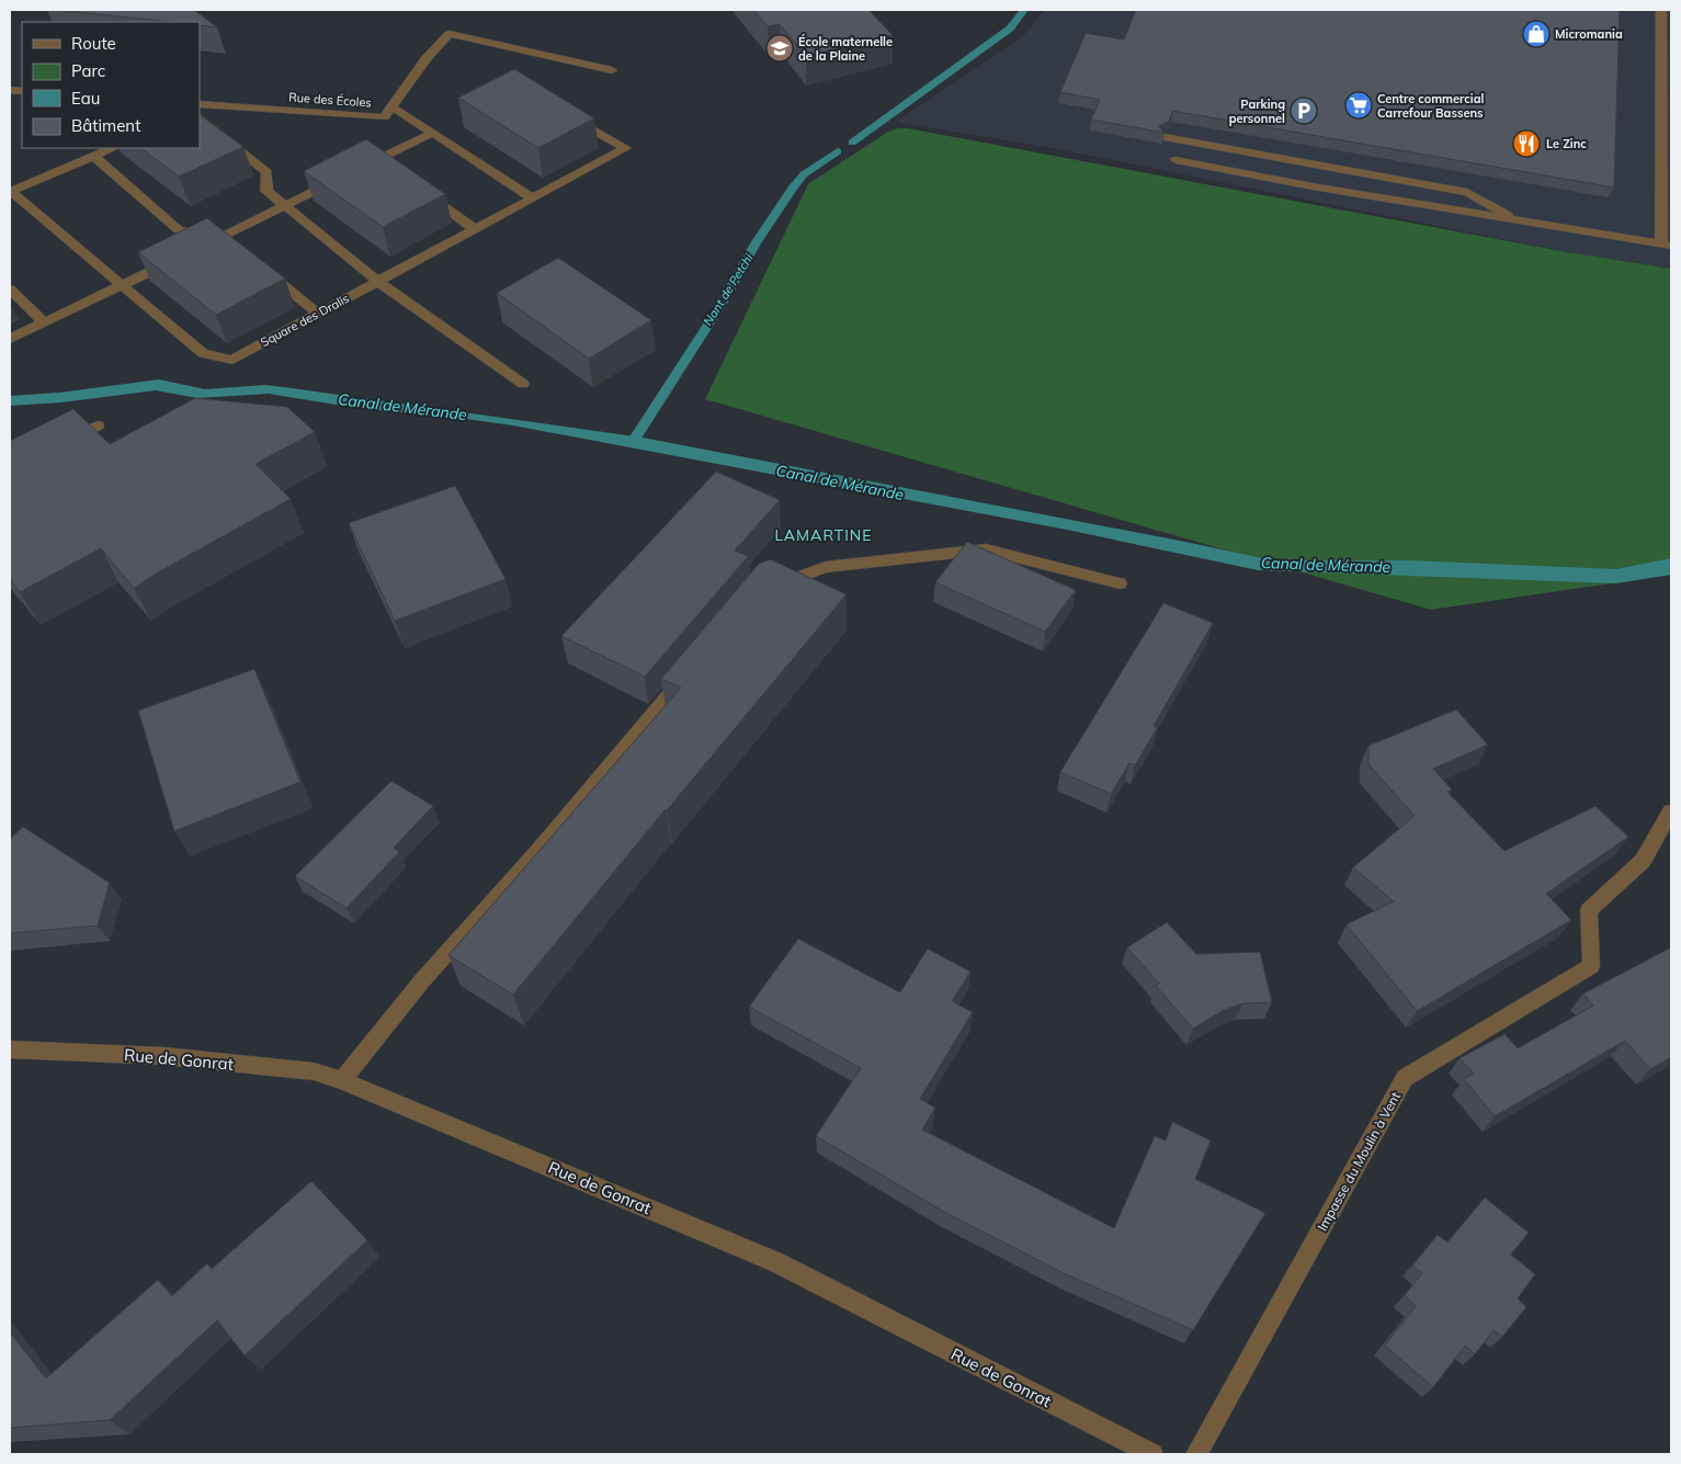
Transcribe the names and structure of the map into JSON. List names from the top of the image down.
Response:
{
  "streets": {
    "street": [
      "Rue des Écoles",
      "Square des Dralis",
      "Rue de Gonrat",
      "Impasse du Moulin à Vent"
    ]
  },
  "districts": ["LAMARTINE"],
  "water": ["Nant de Petchi", "Canal de Mérande"],
  "places": {
    "shop": ["Micromania"],
    "school or university": ["École maternelle de la Plaine"],
    "supermarket": ["Centre commercial Carrefour Bassens"],
    "parking": ["Parking personnel"],
    "restaurant": ["Le Zinc"]
  },
  "legend": [
    "Route",
    "Parc",
    "Eau",
    "Bâtiment"
  ]
}
